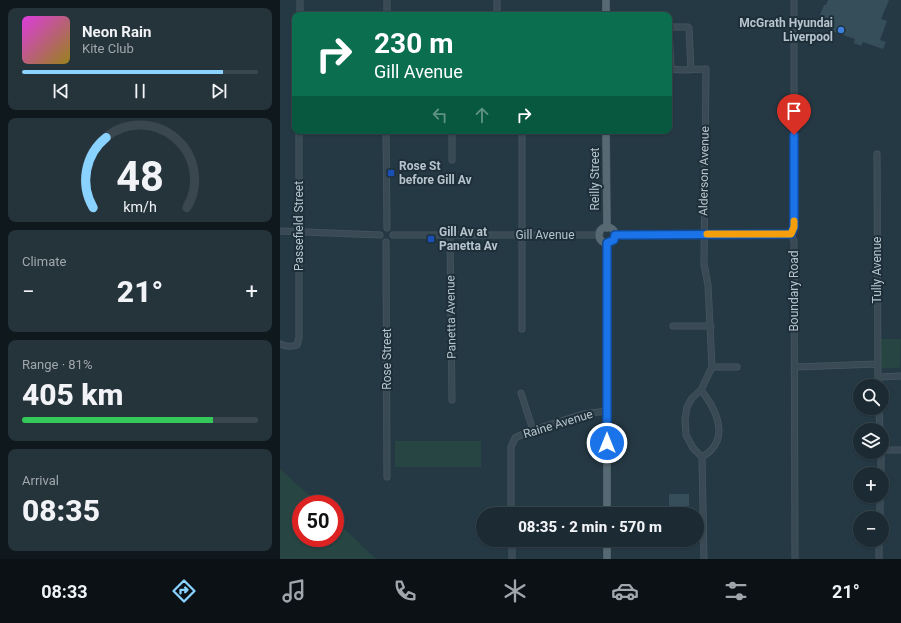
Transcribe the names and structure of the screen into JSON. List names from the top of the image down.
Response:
{
  "streets": {
    "main road": ["Reilly Street"],
    "street": [
      "Alderson Avenue",
      "Passefield Street",
      "Gill Avenue",
      "Tully Avenue",
      "Boundary Road",
      "Panetta Avenue",
      "Rose Street",
      "Raine Avenue"
    ]
  },
  "crossings": [
    ["Reilly Street", "Gill Avenue"],
    ["Gill Avenue", "Panetta Avenue"],
    ["Gill Avenue", "Rose Street"]
  ],
  "places": {
    "other": ["McGrath Hyundai Liverpool"],
    "transit": ["Rose St before Gill Av", "Gill Av at Panetta Av"]
  },
  "page": {
    "turn": ["230 m", "Gill Avenue"],
    "song": ["Neon Rain", "Kite Club"],
    "tile": [
      "Climate",
      ["Range · 81%", "405 km"],
      ["Arrival", "08:35"]
    ],
    "heat": ["−", "21°", "+"],
    "map_buttons": ["+", "−"],
    "limit": "50",
    "trip": "08:35 · 2 min · 570 m",
    "tabs": ["08:33", "21°"],
    "gauge": ["48", "km/h"]
  }
}
